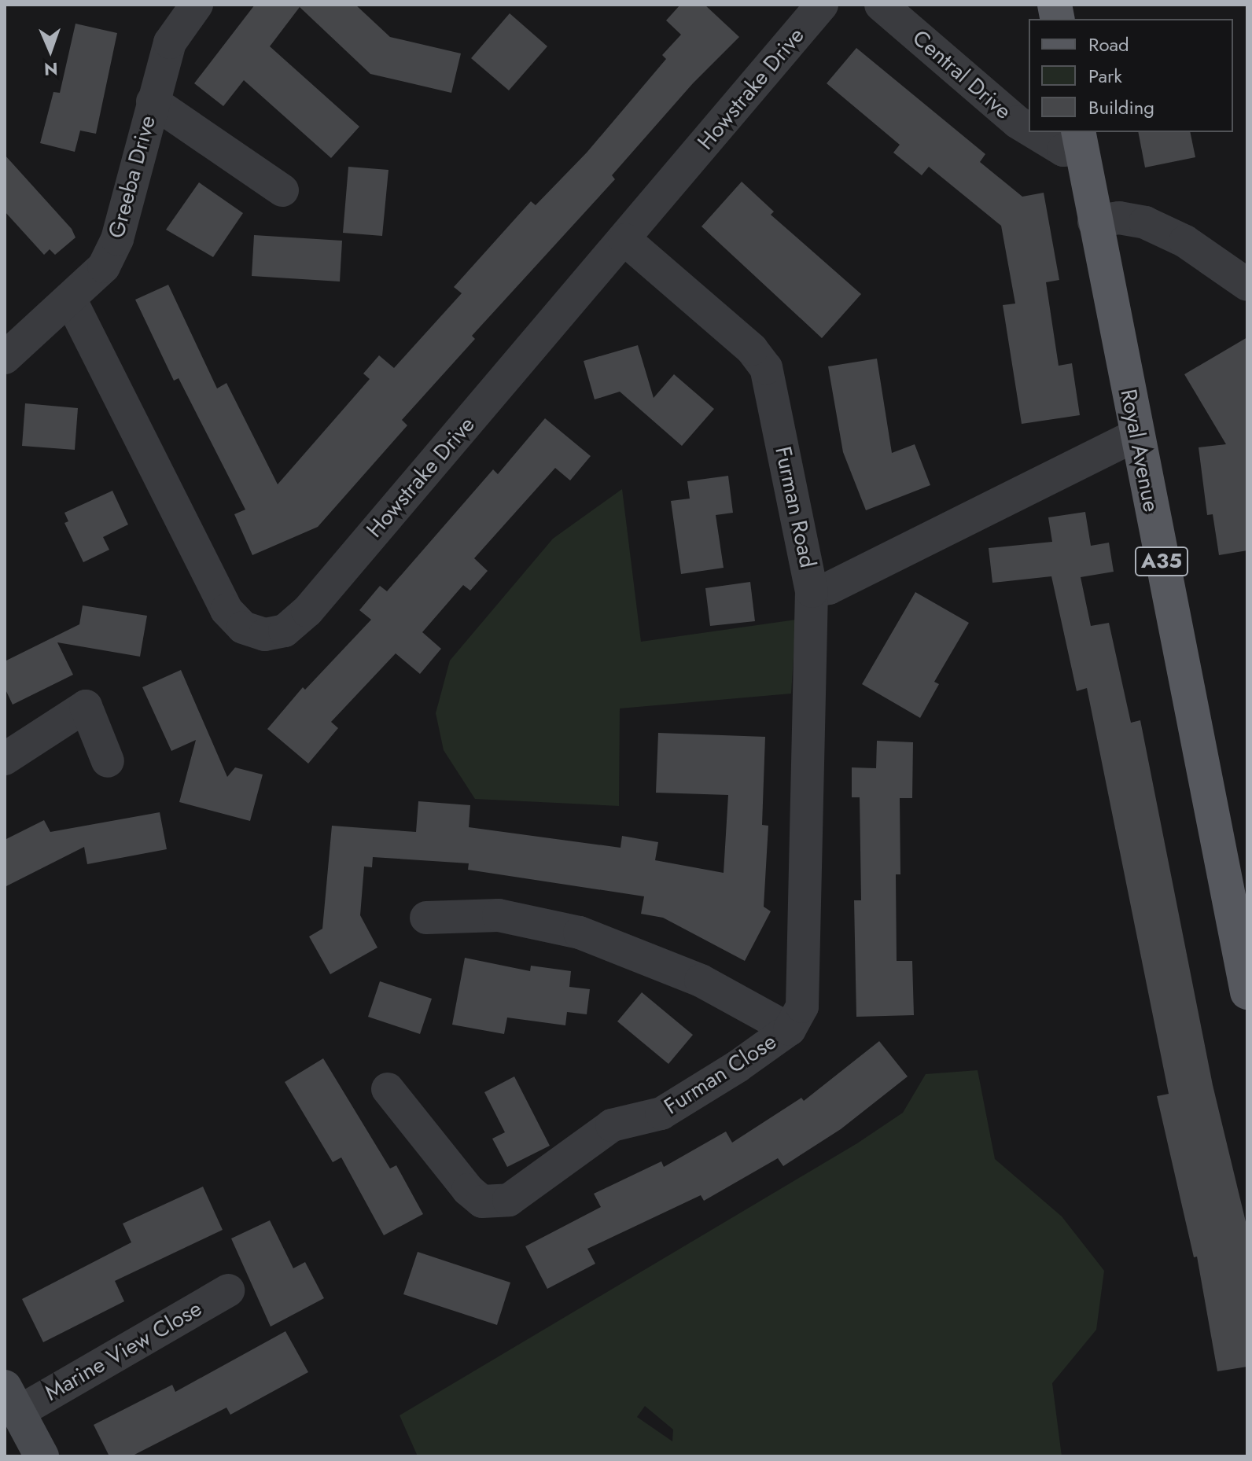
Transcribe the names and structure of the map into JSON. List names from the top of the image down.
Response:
{
  "streets": {
    "main road": ["Royal Avenue", "A35"],
    "street": [
      "Central Drive",
      "Howstrake Drive",
      "Greeba Drive",
      "Furman Road",
      "Furman Close",
      "Marine View Close"
    ]
  },
  "crossings": [
    ["Central Drive", "Royal Avenue"],
    ["Howstrake Drive", "Greeba Drive"],
    ["Howstrake Drive", "Furman Road"],
    ["Royal Avenue", "Furman Road"],
    ["Furman Road", "Furman Close"]
  ],
  "legend": ["Road", "Park", "Building"],
  "north": "bottom"
}
